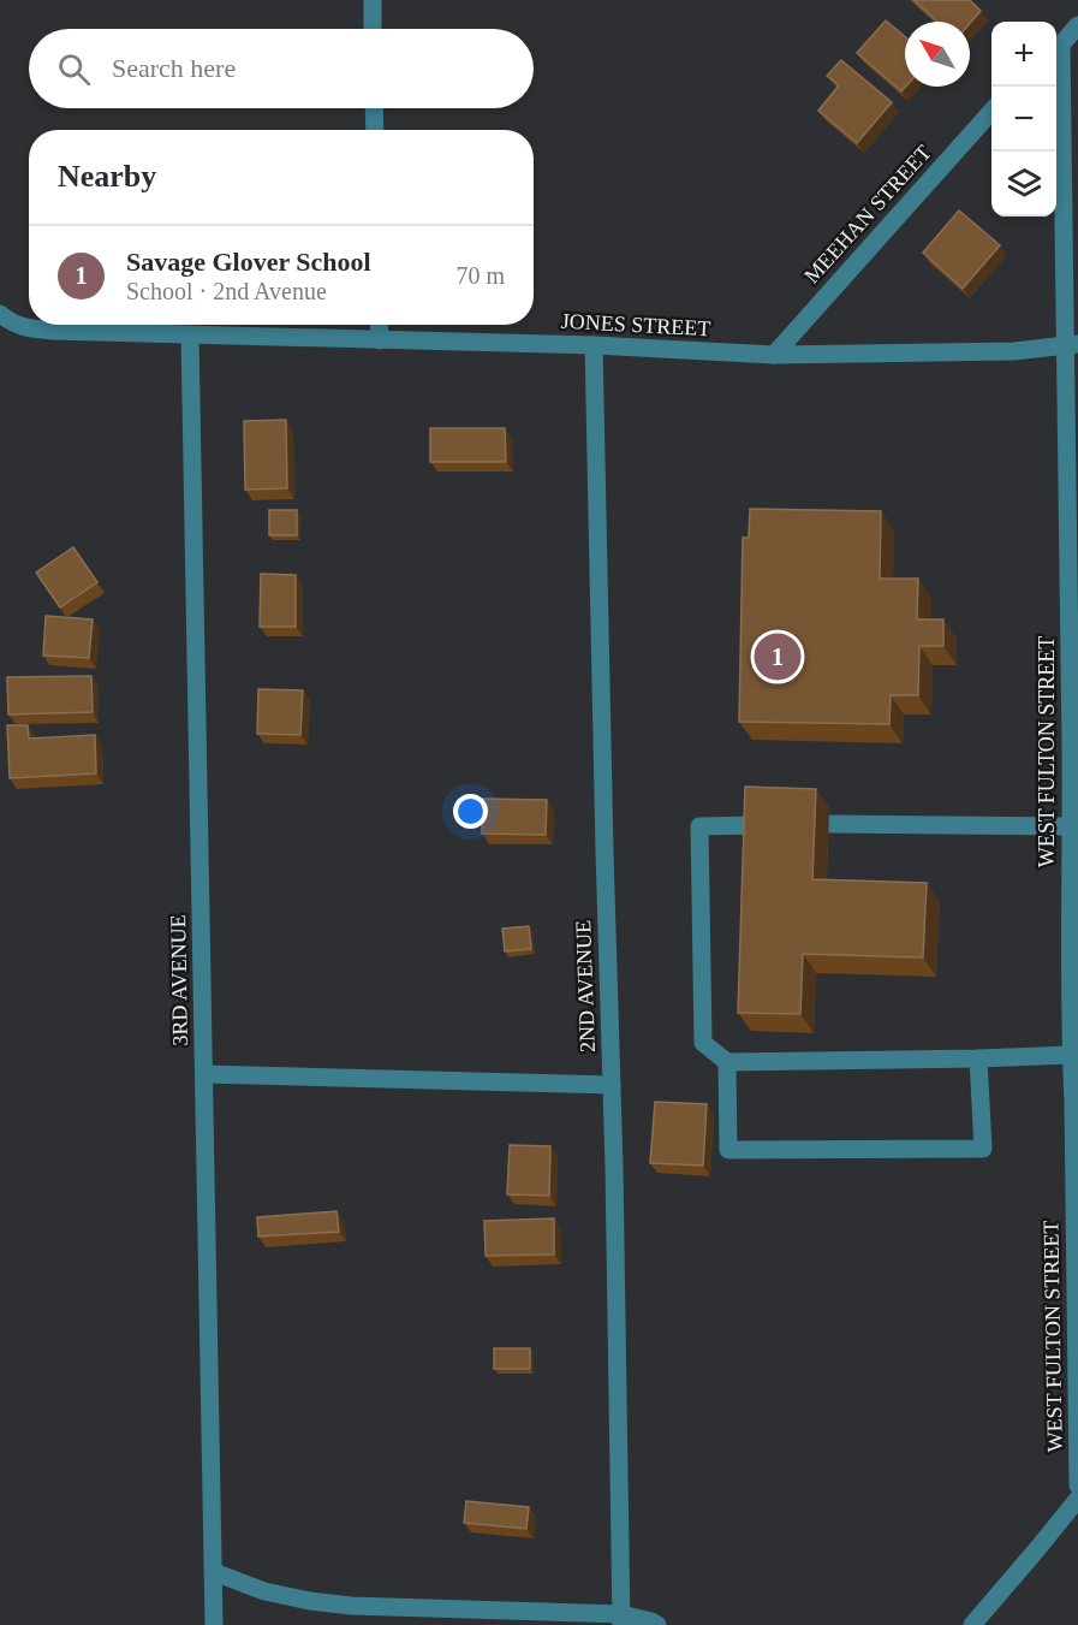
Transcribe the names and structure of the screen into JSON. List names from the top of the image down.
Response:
{
  "streets": {
    "street": [
      "MEEHAN STREET",
      "JONES STREET",
      "WEST FULTON STREET",
      "3RD AVENUE",
      "2ND AVENUE"
    ]
  },
  "crossings": [
    ["MEEHAN STREET", "JONES STREET"],
    ["JONES STREET", "WEST FULTON STREET"],
    ["JONES STREET", "3RD AVENUE"],
    ["JONES STREET", "2ND AVENUE"]
  ],
  "north": "top left",
  "page": {
    "map_buttons": ["+", "−"],
    "search": "Search here",
    "heading": "Nearby",
    "list": [
      {
        "mark": "1",
        "name": "Savage Glover School",
        "note": "School · 2nd Avenue",
        "value": "70 m"
      }
    ],
    "pins": "1"
  }
}
